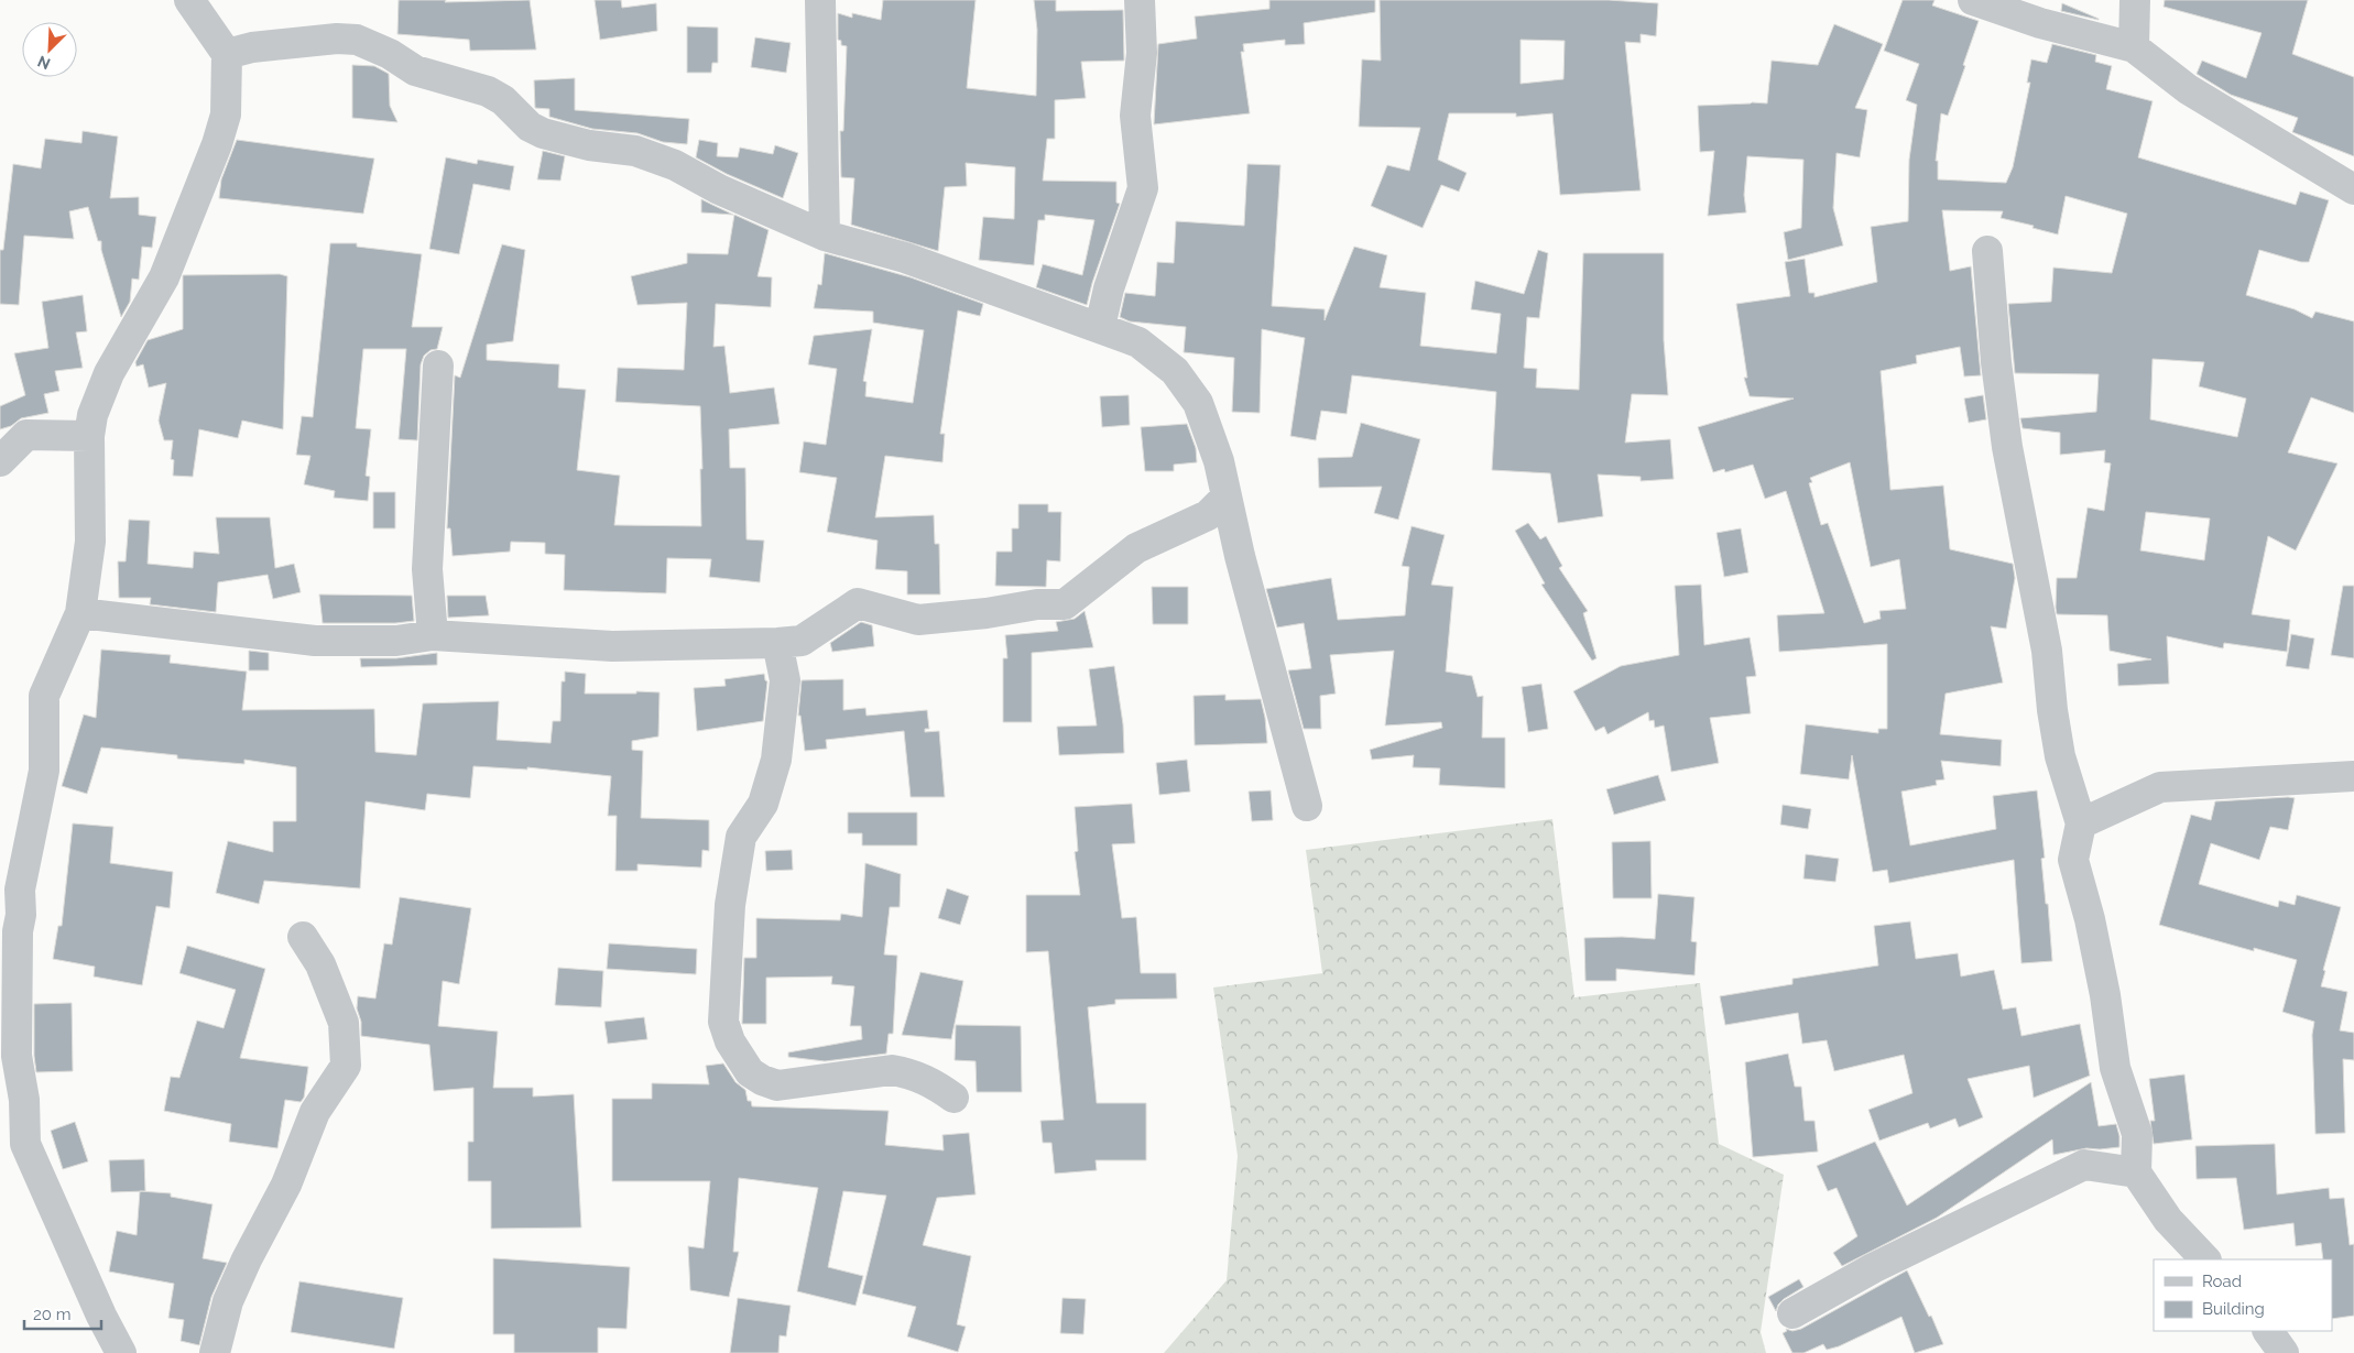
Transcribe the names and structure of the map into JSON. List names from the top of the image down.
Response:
{
  "legend": ["Road", "Building"],
  "scale_bar": "20 m",
  "north": "bottom left"
}
